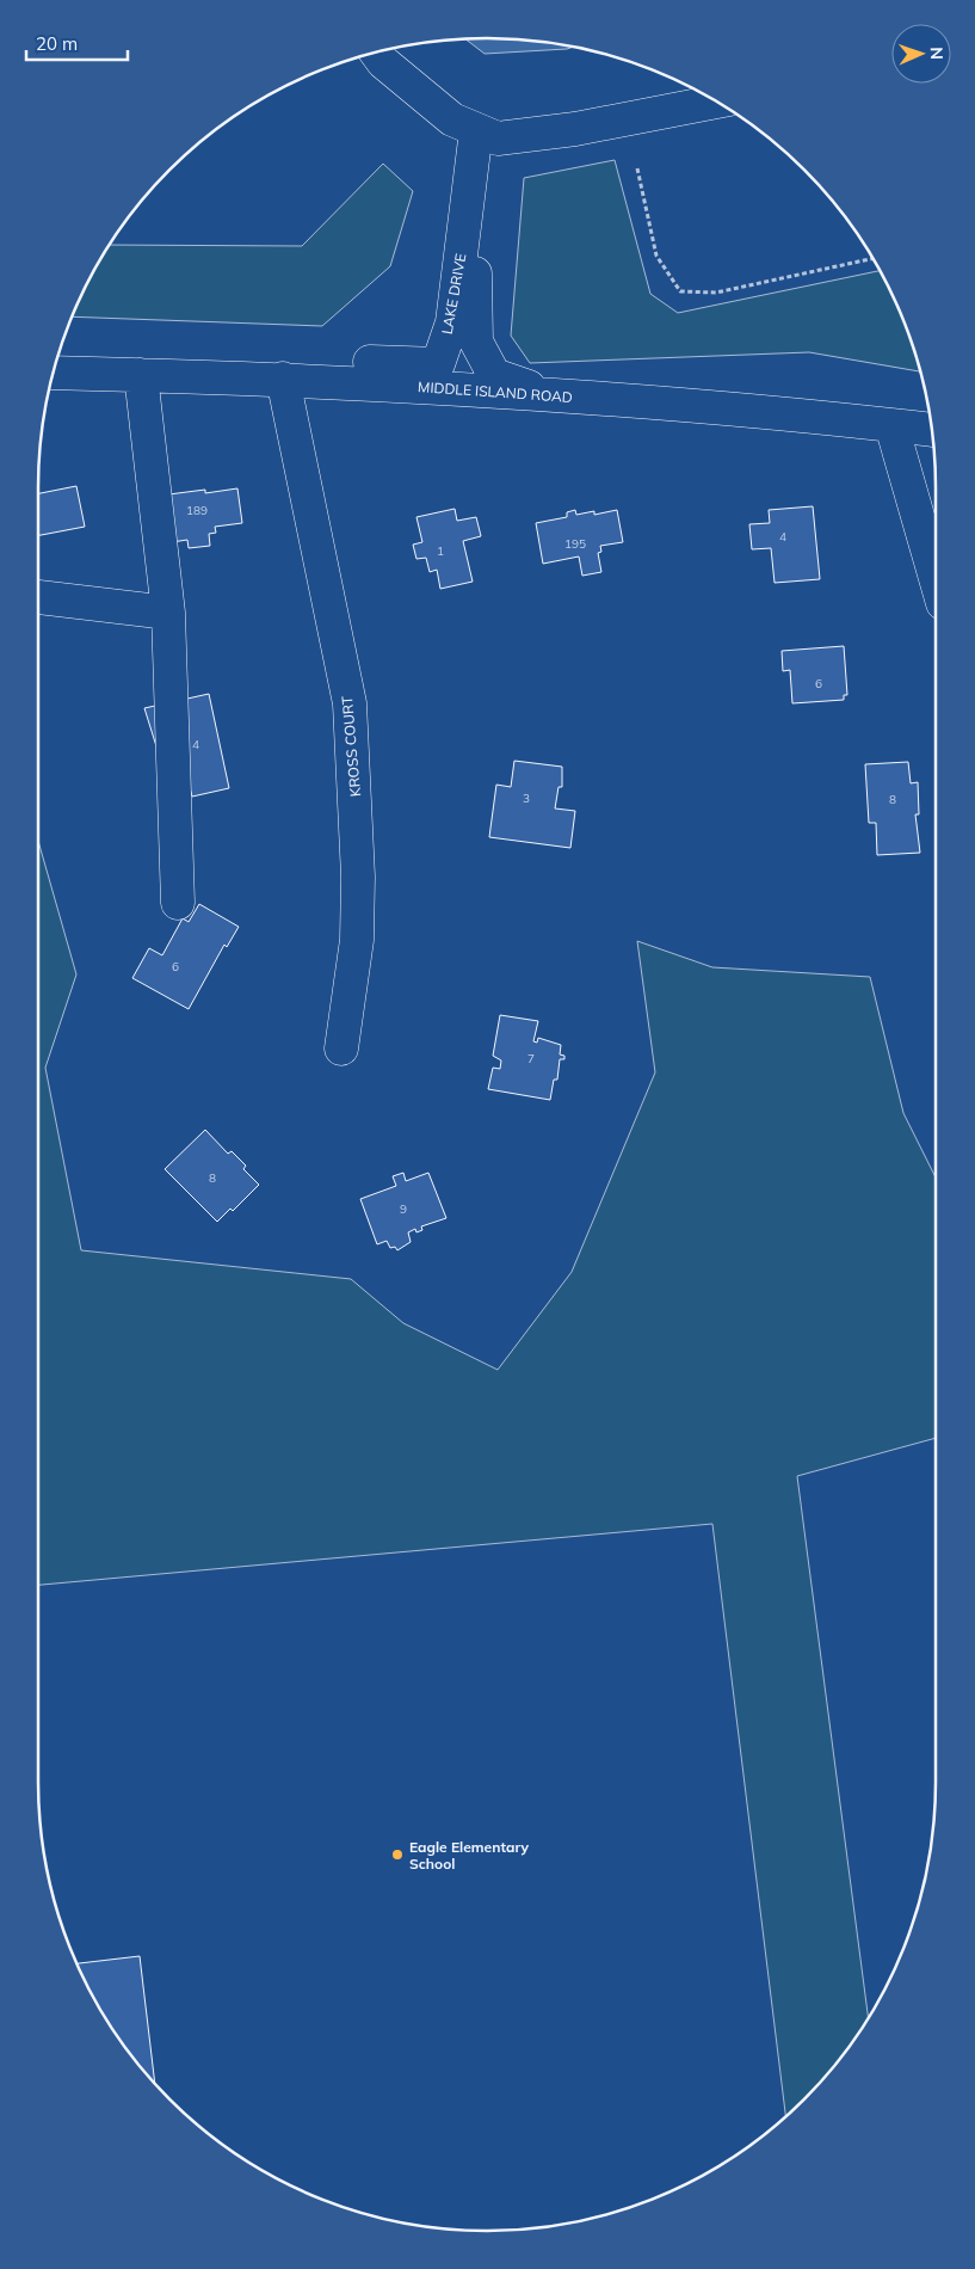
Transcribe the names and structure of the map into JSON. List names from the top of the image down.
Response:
{
  "streets": {
    "street": ["LAKE DRIVE", "MIDDLE ISLAND ROAD", "KROSS COURT"]
  },
  "crossings": [
    ["LAKE DRIVE", "MIDDLE ISLAND ROAD"],
    ["LAKE DRIVE", "KROSS COURT"],
    ["MIDDLE ISLAND ROAD", "KROSS COURT"]
  ],
  "places": ["Eagle Elementary School"],
  "house_numbers": [
    "189",
    "4",
    "195",
    "1",
    "6",
    "4",
    "3",
    "8",
    "6",
    "7",
    "8",
    "9"
  ],
  "scale_bar": "20 m",
  "north": "right"
}
